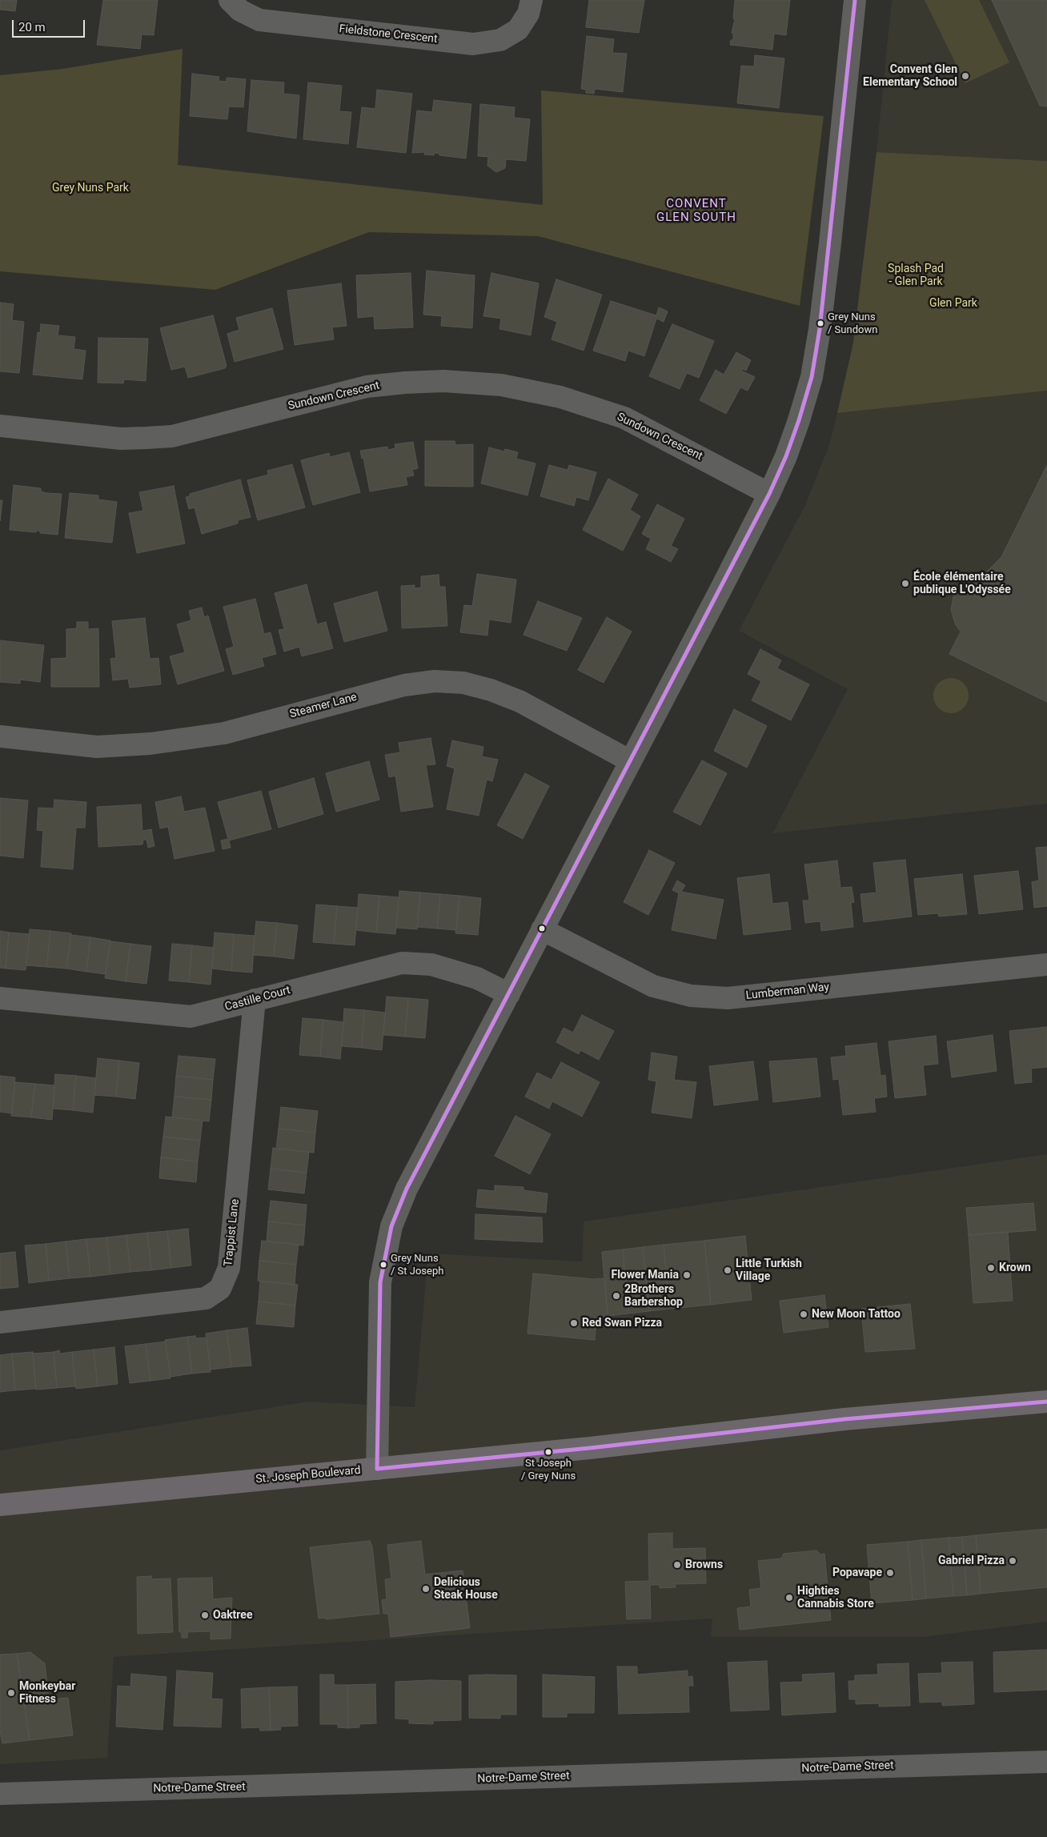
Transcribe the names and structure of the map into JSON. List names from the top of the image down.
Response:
{
  "streets": {
    "main road": ["St. Joseph Boulevard"],
    "street": [
      "Fieldstone Crescent",
      "Sundown Crescent",
      "Steamer Lane",
      "Lumberman Way",
      "Castille Court",
      "Trappist Lane",
      "Notre-Dame Street"
    ]
  },
  "crossings": [
    ["Castille Court", "Trappist Lane"]
  ],
  "districts": ["CONVENT GLEN SOUTH"],
  "parks": ["Grey Nuns Park", "Splash Pad - Glen Park", "Glen Park"],
  "places": [
    "Convent Glen Elementary School",
    "Grey Nuns / Sundown",
    "École élémentaire publique L'Odyssée",
    "Grey Nuns / St Joseph",
    "Krown",
    "Little Turkish Village",
    "Flower Mania",
    "2Brothers Barbershop",
    "New Moon Tattoo",
    "Red Swan Pizza",
    "St Joseph / Grey Nuns",
    "Gabriel Pizza",
    "Browns",
    "Popavape",
    "Delicious Steak House",
    "Highties Cannabis Store",
    "Oaktree",
    "Monkeybar Fitness"
  ],
  "scale_bar": "20 m"
}
